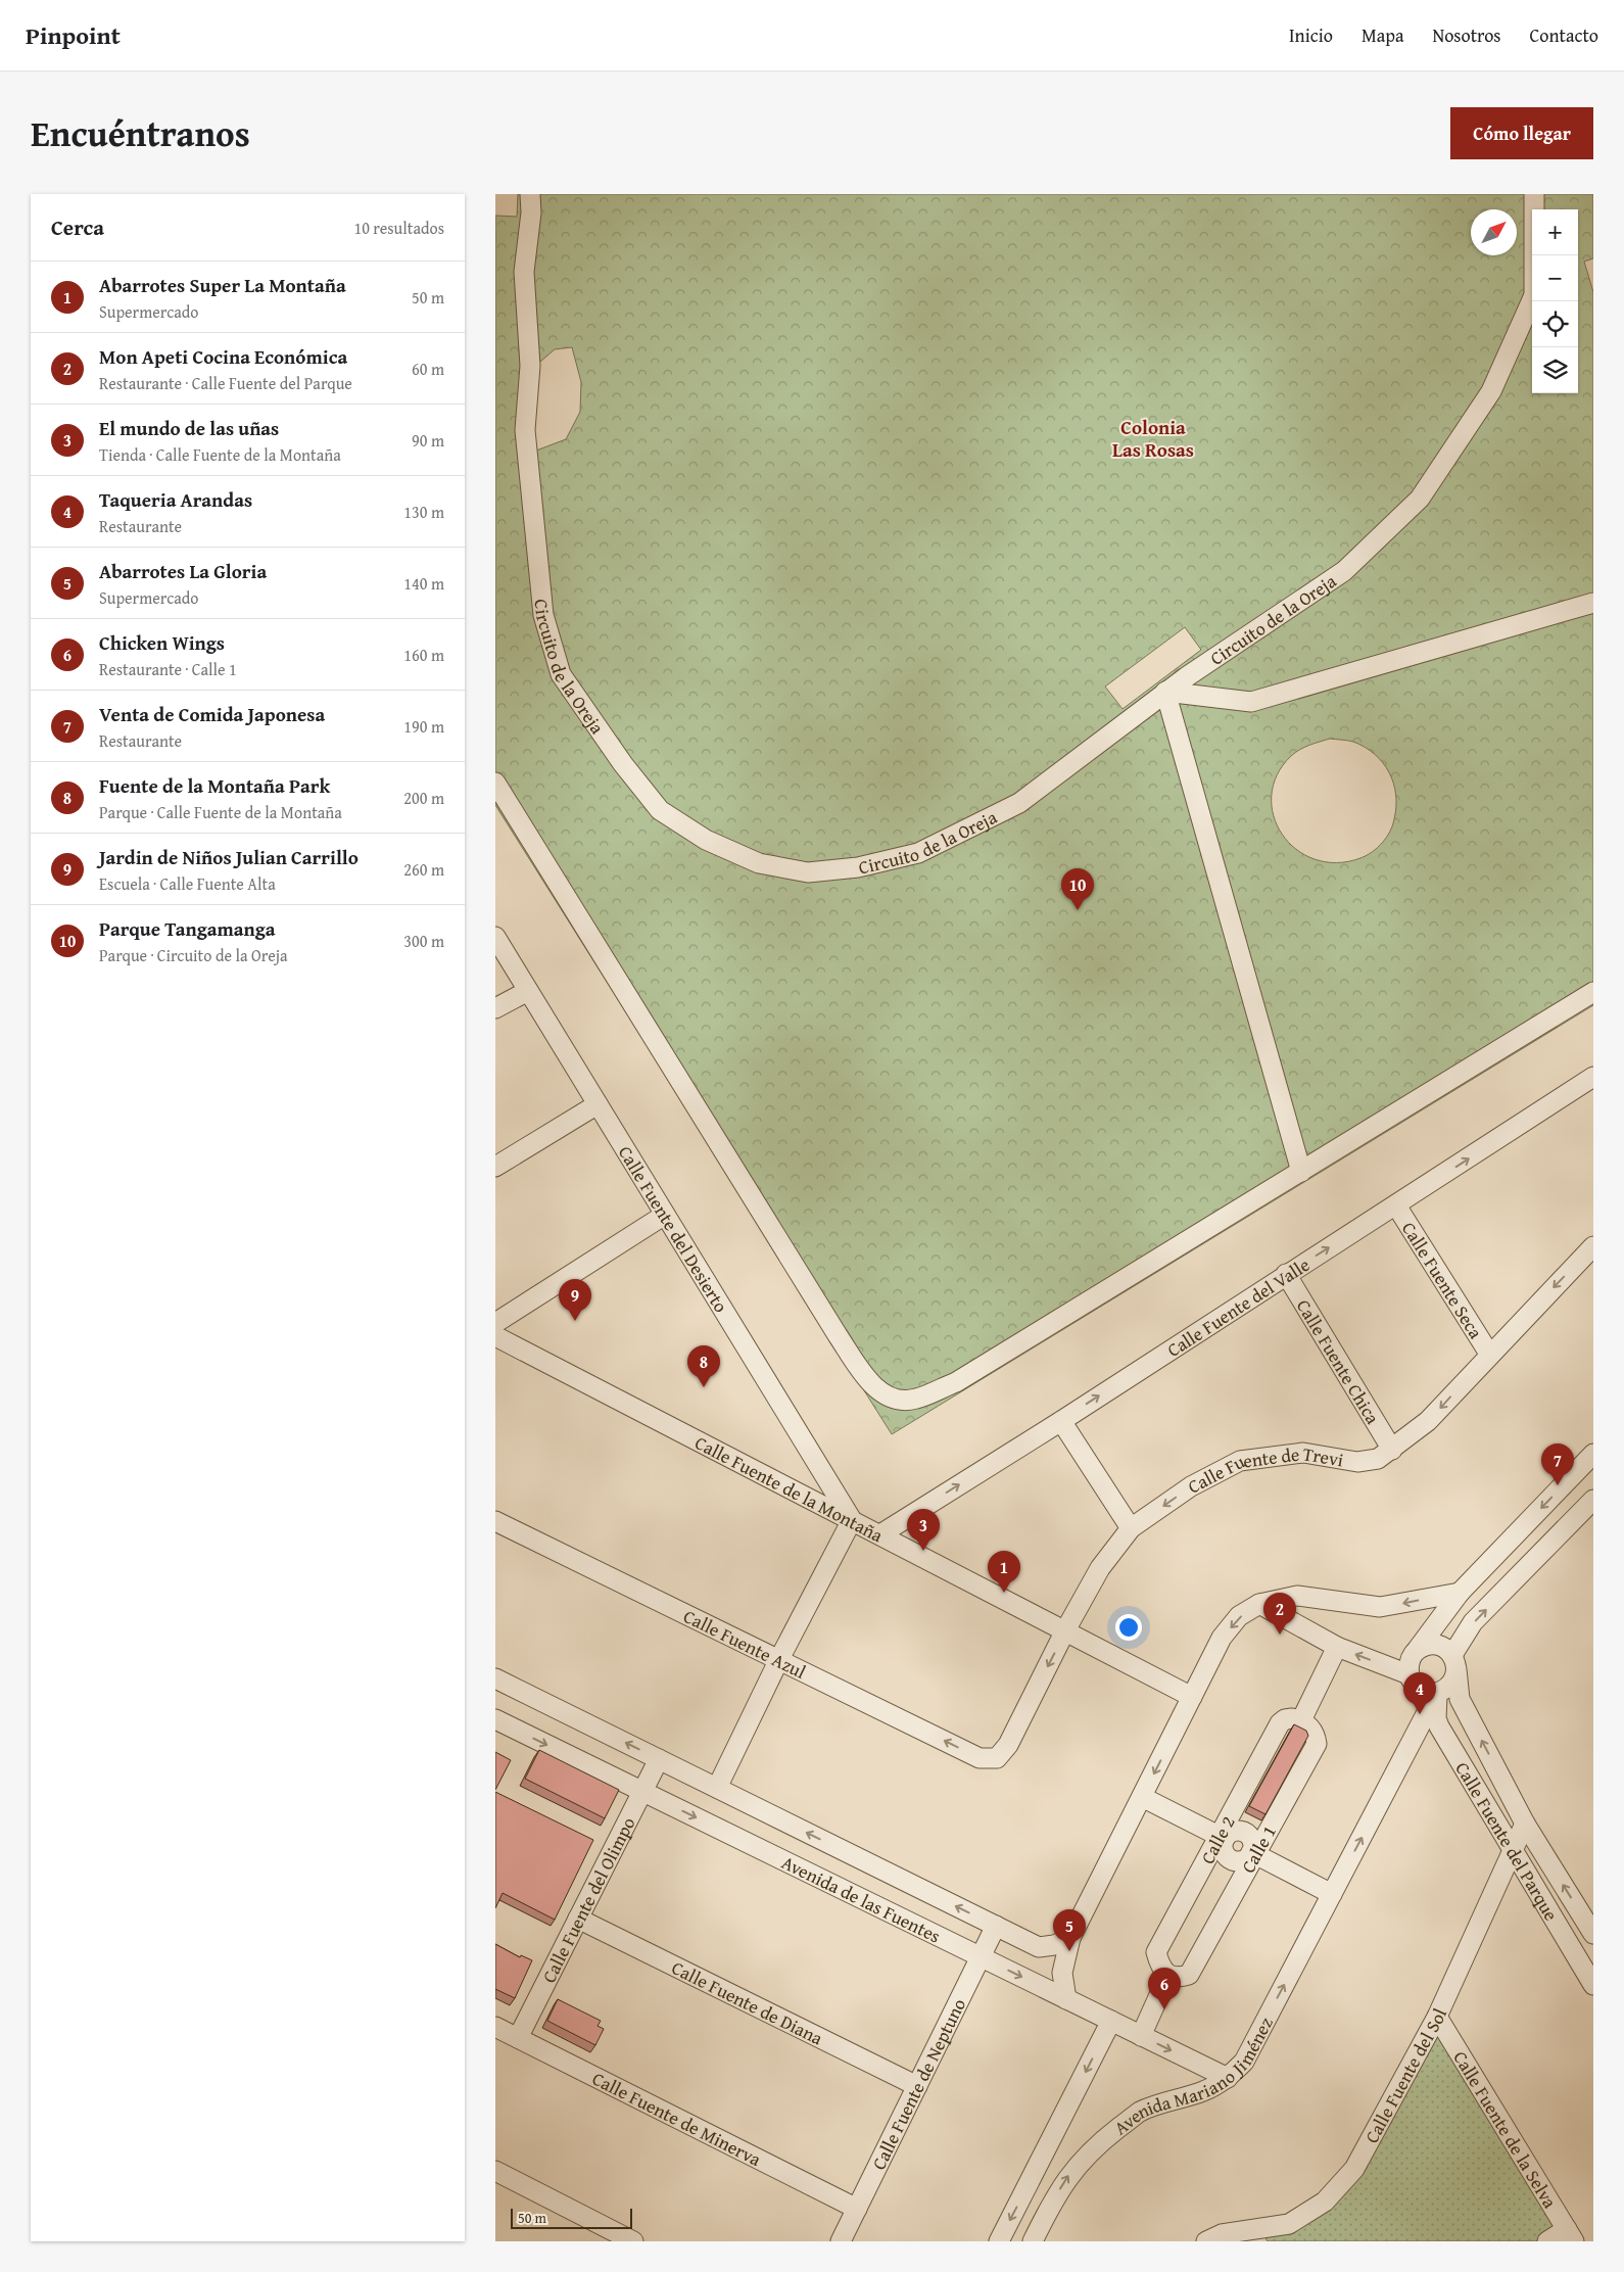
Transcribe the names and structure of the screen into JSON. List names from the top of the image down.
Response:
{
  "streets": {
    "street": [
      "Circuito de la Oreja",
      "Calle Fuente del Desierto",
      "Calle Fuente Seca",
      "Calle Fuente del Valle",
      "Calle Fuente Chica",
      "Calle Fuente de Trevi",
      "Calle Fuente de la Montaña",
      "Calle Fuente Azul",
      "Calle 2",
      "Calle Fuente del Parque",
      "Calle 1",
      "Calle Fuente del Olimpo",
      "Avenida de las Fuentes",
      "Calle Fuente de Diana",
      "Avenida Mariano Jiménez",
      "Calle Fuente del Sol",
      "Calle Fuente de Neptuno",
      "Calle Fuente de Minerva",
      "Calle Fuente de la Selva"
    ]
  },
  "crossings": [
    ["Calle Fuente del Desierto", "Calle Fuente de la Montaña"],
    ["Calle Fuente Seca", "Calle Fuente del Valle"],
    ["Calle Fuente Seca", "Calle Fuente de Trevi"],
    ["Calle Fuente del Valle", "Calle Fuente Chica"],
    ["Calle Fuente del Valle", "Calle Fuente de la Montaña"],
    ["Calle Fuente Chica", "Calle Fuente de Trevi"],
    ["Calle Fuente de Trevi", "Calle Fuente de la Montaña"],
    ["Calle Fuente de Trevi", "Calle Fuente Azul"],
    ["Calle 2", "Calle 1"],
    ["Calle Fuente del Parque", "Avenida Mariano Jiménez"],
    ["Calle Fuente del Parque", "Calle Fuente del Sol"],
    ["Calle Fuente del Olimpo", "Avenida de las Fuentes"],
    ["Calle Fuente del Olimpo", "Calle Fuente de Diana"],
    ["Calle Fuente del Olimpo", "Calle Fuente de Minerva"],
    ["Avenida de las Fuentes", "Avenida Mariano Jiménez"],
    ["Avenida de las Fuentes", "Calle Fuente de Neptuno"],
    ["Calle Fuente de Diana", "Calle Fuente de Neptuno"],
    ["Calle Fuente del Sol", "Calle Fuente de la Selva"],
    ["Calle Fuente de Neptuno", "Calle Fuente de Minerva"]
  ],
  "one_way": ["Calle Fuente Azul"],
  "districts": ["Colonia Las Rosas"],
  "scale_bar": "50 m",
  "north": "top right",
  "page": {
    "header": "Pinpoint",
    "nav": [
      "Inicio",
      "Mapa",
      "Nosotros",
      "Contacto"
    ],
    "title": "Encuéntranos",
    "buttons": "Cómo llegar",
    "heading": ["Cerca", "10 resultados"],
    "map_buttons": ["+", "−"],
    "list": [
      {
        "mark": "1",
        "name": "Abarrotes Super La Montaña",
        "note": "Supermercado",
        "value": "50 m"
      },
      {
        "mark": "2",
        "name": "Mon Apeti Cocina Económica",
        "note": "Restaurante · Calle Fuente del Parque",
        "value": "60 m"
      },
      {
        "mark": "3",
        "name": "El mundo de las uñas",
        "note": "Tienda · Calle Fuente de la Montaña",
        "value": "90 m"
      },
      {
        "mark": "4",
        "name": "Taqueria Arandas",
        "note": "Restaurante",
        "value": "130 m"
      },
      {
        "mark": "5",
        "name": "Abarrotes La Gloria",
        "note": "Supermercado",
        "value": "140 m"
      },
      {
        "mark": "6",
        "name": "Chicken Wings",
        "note": "Restaurante · Calle 1",
        "value": "160 m"
      },
      {
        "mark": "7",
        "name": "Venta de Comida Japonesa",
        "note": "Restaurante",
        "value": "190 m"
      },
      {
        "mark": "8",
        "name": "Fuente de la Montaña Park",
        "note": "Parque · Calle Fuente de la Montaña",
        "value": "200 m"
      },
      {
        "mark": "9",
        "name": "Jardin de Niños Julian Carrillo",
        "note": "Escuela · Calle Fuente Alta",
        "value": "260 m"
      },
      {
        "mark": "10",
        "name": "Parque Tangamanga",
        "note": "Parque · Circuito de la Oreja",
        "value": "300 m"
      }
    ],
    "pins": [
      "10",
      "9",
      "8",
      "7",
      "3",
      "1",
      "2",
      "4",
      "5",
      "6"
    ],
    "scale": "50 m"
  }
}
